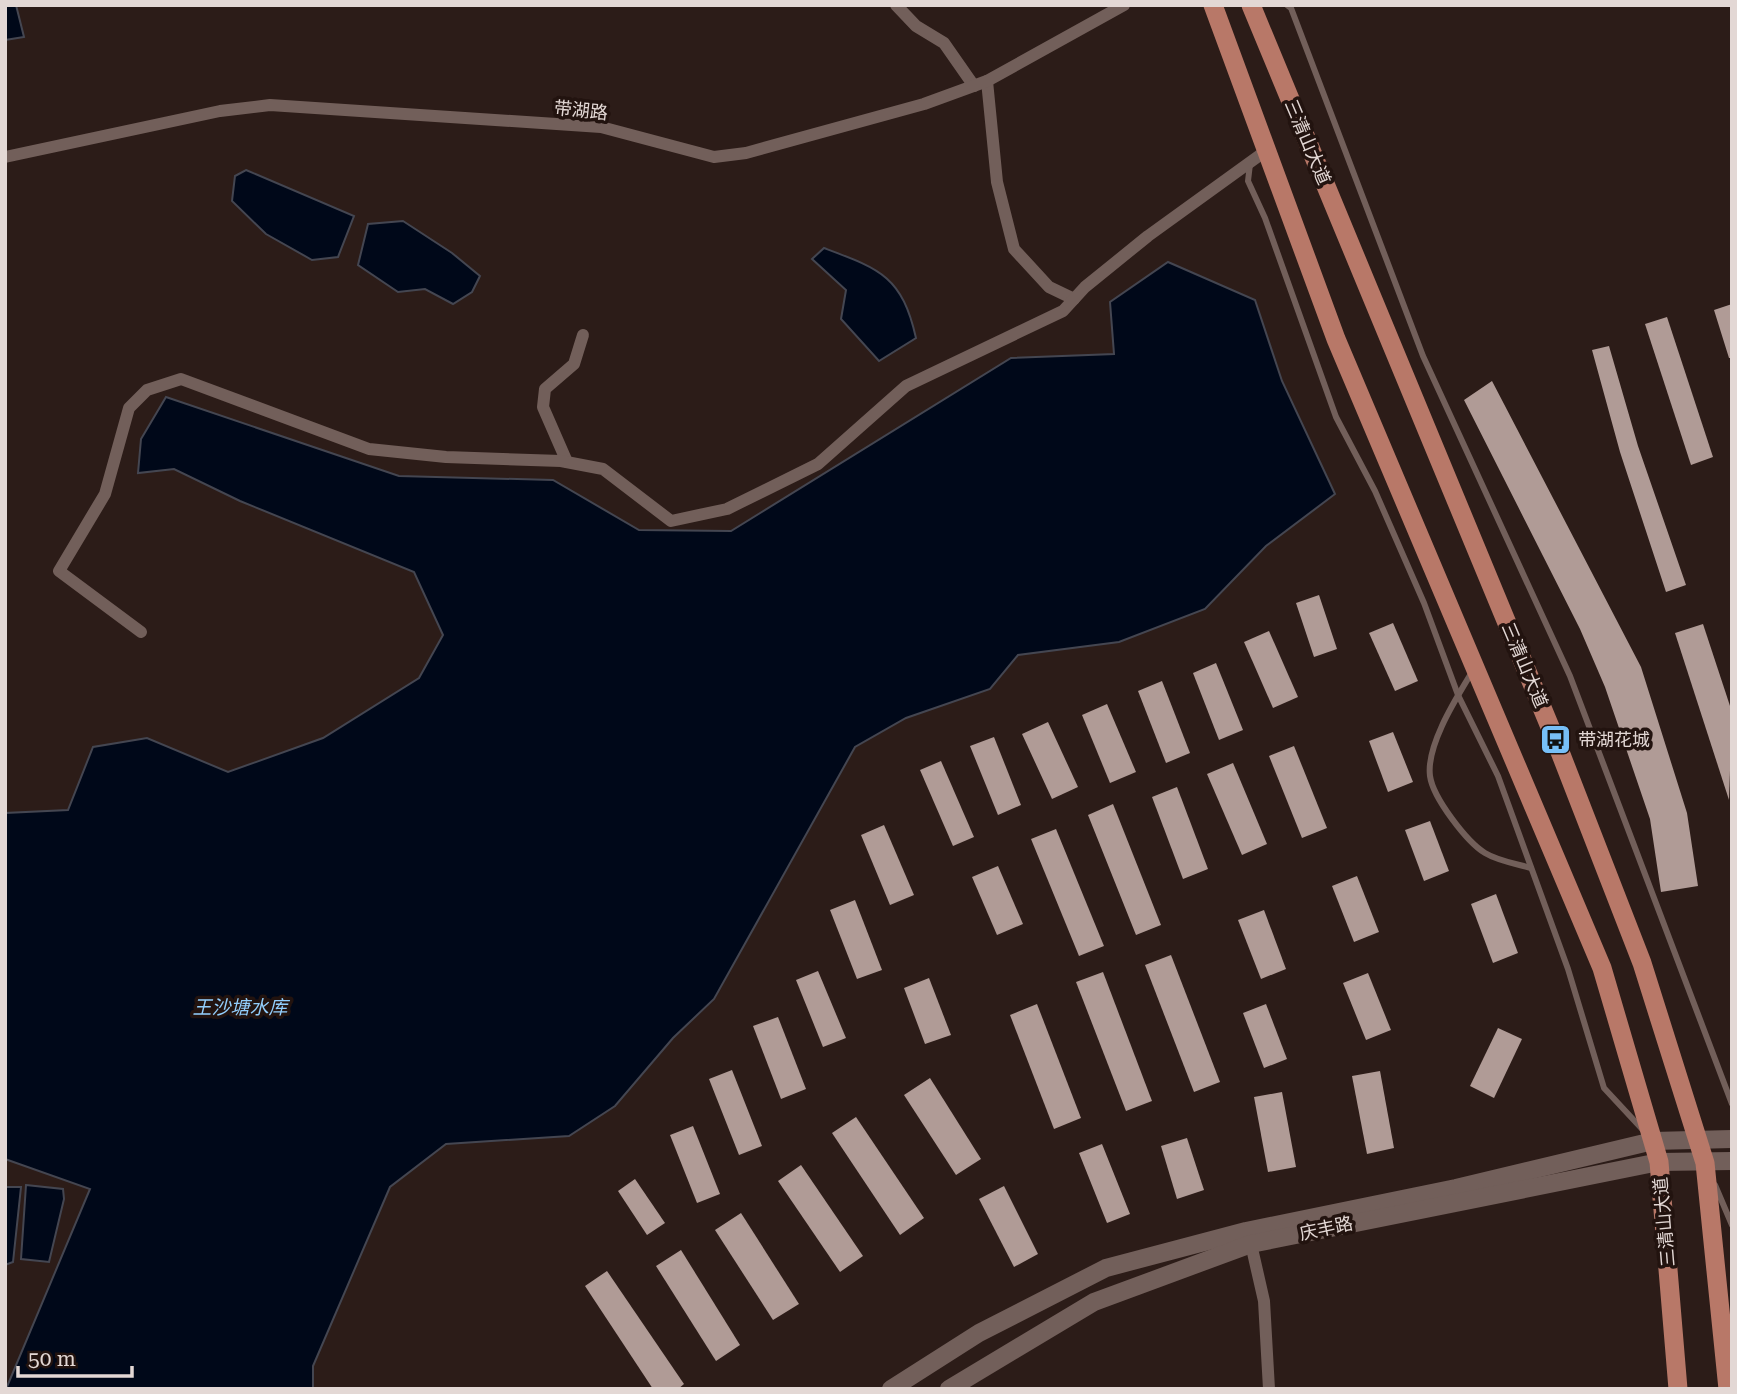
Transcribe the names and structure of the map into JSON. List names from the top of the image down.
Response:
{
  "streets": {
    "highway": ["三清山大道"],
    "main road": ["庆丰路"],
    "street": ["带湖路"]
  },
  "crossings": [
    ["三清山大道", "庆丰路"]
  ],
  "water": ["王沙塘水库"],
  "places": {
    "bus stop": ["带湖花城"]
  },
  "scale_bar": "50 m"
}
